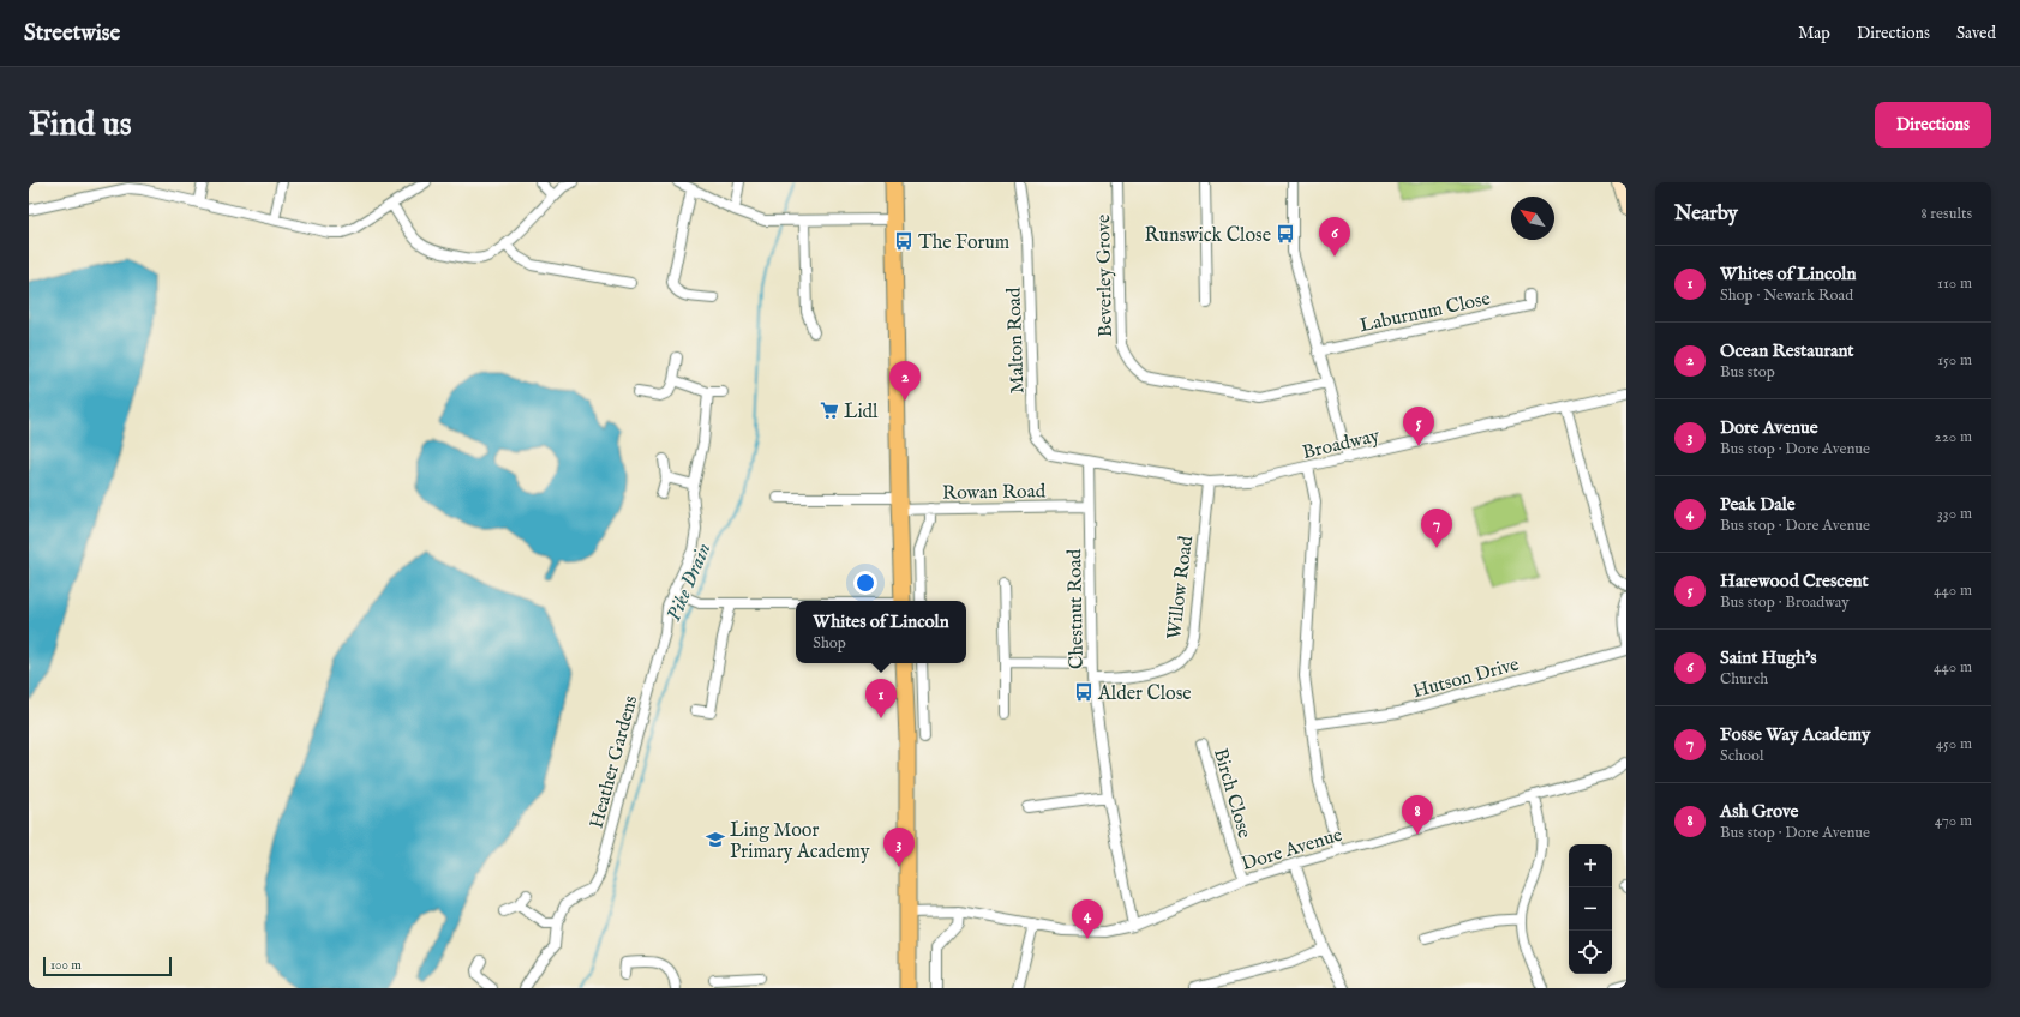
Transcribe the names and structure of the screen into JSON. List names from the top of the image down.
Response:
{
  "streets": {
    "street": [
      "Beverley Grove",
      "Laburnum Close",
      "Malton Road",
      "Broadway",
      "Rowan Road",
      "Willow Road",
      "Chestnut Road",
      "Hutson Drive",
      "Heather Gardens",
      "Birch Close",
      "Dore Avenue"
    ]
  },
  "crossings": [
    ["Malton Road", "Broadway"],
    ["Malton Road", "Chestnut Road"],
    ["Broadway", "Willow Road"],
    ["Broadway", "Chestnut Road"],
    ["Rowan Road", "Chestnut Road"],
    ["Willow Road", "Chestnut Road"],
    ["Chestnut Road", "Dore Avenue"],
    ["Birch Close", "Dore Avenue"]
  ],
  "water": ["Pike Drain"],
  "places": {
    "bus stop": ["Runswick Close", "The Forum", "Alder Close"],
    "supermarket": ["Lidl"],
    "school or university": ["Ling Moor Primary Academy"]
  },
  "scale_bar": "100 m",
  "north": "top left",
  "page": {
    "header": "Streetwise",
    "nav": ["Map", "Directions", "Saved"],
    "buttons": "Directions",
    "title": "Find us",
    "heading": ["Nearby", "8 results"],
    "pins": [
      "6",
      "2",
      "5",
      "7",
      "1",
      "8",
      "3",
      "4"
    ],
    "list": [
      {
        "mark": "1",
        "name": "Whites of Lincoln",
        "note": "Shop · Newark Road",
        "value": "110 m"
      },
      {
        "mark": "2",
        "name": "Ocean Restaurant",
        "note": "Bus stop",
        "value": "150 m"
      },
      {
        "mark": "3",
        "name": "Dore Avenue",
        "note": "Bus stop · Dore Avenue",
        "value": "220 m"
      },
      {
        "mark": "4",
        "name": "Peak Dale",
        "note": "Bus stop · Dore Avenue",
        "value": "330 m"
      },
      {
        "mark": "5",
        "name": "Harewood Crescent",
        "note": "Bus stop · Broadway",
        "value": "440 m"
      },
      {
        "mark": "6",
        "name": "Saint Hugh's",
        "note": "Church",
        "value": "440 m"
      },
      {
        "mark": "7",
        "name": "Fosse Way Academy",
        "note": "School",
        "value": "450 m"
      },
      {
        "mark": "8",
        "name": "Ash Grove",
        "note": "Bus stop · Dore Avenue",
        "value": "470 m"
      }
    ],
    "popup": ["Whites of Lincoln", "Shop"],
    "map_buttons": ["+", "−"],
    "scale": "100 m"
  }
}
